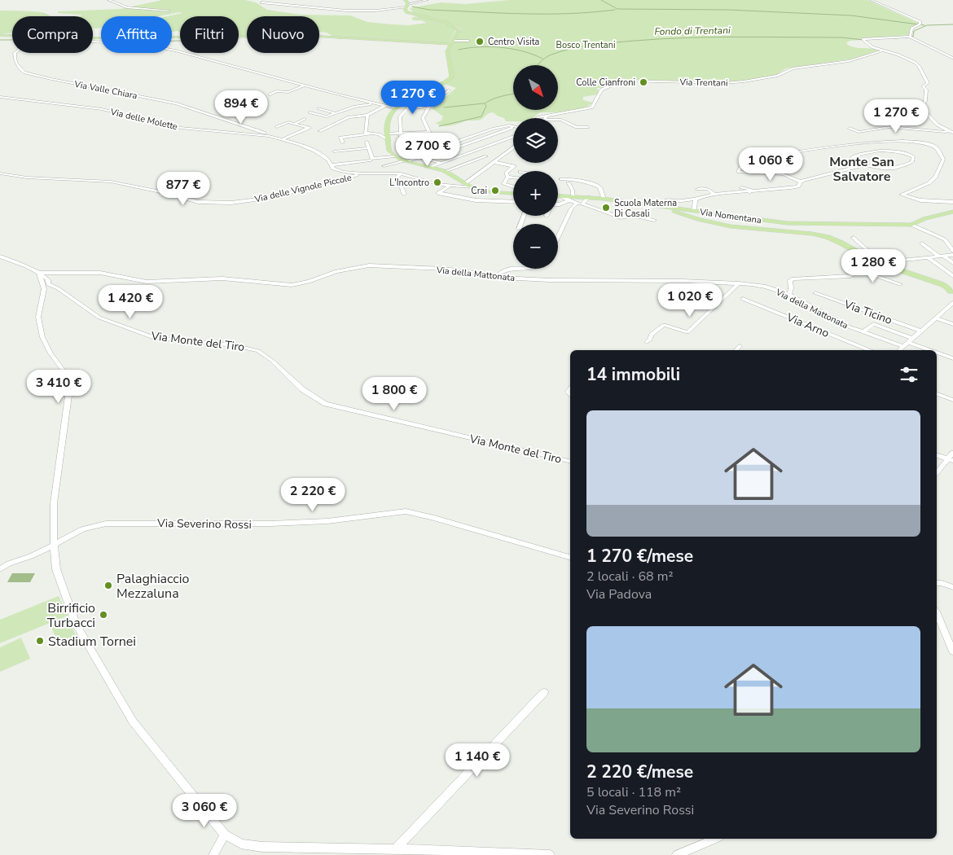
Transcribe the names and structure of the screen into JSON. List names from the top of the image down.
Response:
{
  "streets": {
    "main road": ["Via Nomentana"],
    "street": [
      "Via Trentani",
      "Via Valle Chiara",
      "Via delle Molette",
      "Via delle Vignole Piccole",
      "Via della Mattonata",
      "Via Ticino",
      "Via Arno",
      "Via Monte del Tiro",
      "Via Severino Rossi"
    ]
  },
  "crossings": [
    ["Via Valle Chiara", "Via delle Molette"],
    ["Via delle Molette", "Via delle Vignole Piccole"],
    ["Via della Mattonata", "Via Monte del Tiro"]
  ],
  "districts": ["Monte San Salvatore"],
  "water": ["Fondo di Trentani"],
  "parks": ["Bosco Trentani"],
  "places": [
    "Centro Visita",
    "Colle Cianfroni",
    "L'Incontro",
    "Crai",
    "Scuola Materna Di Casali",
    "Palaghiaccio Mezzaluna",
    "Birrificio Turbacci",
    "Stadium Tornei"
  ],
  "north": "bottom right",
  "page": {
    "chip": [
      "Compra",
      "Affitta",
      "Filtri",
      "Nuovo"
    ],
    "map_buttons": ["+", "−"],
    "price": [
      "1 270 €",
      "894 €",
      "1 270 €",
      "2 700 €",
      "1 060 €",
      "877 €",
      "1 280 €",
      "1 020 €",
      "1 420 €",
      "3 410 €",
      "1 800 €",
      "2 220 €",
      "1 140 €",
      "3 060 €"
    ],
    "heading": "14 immobili",
    "list": [
      {
        "name": "1 270 €/mese",
        "note": "2 locali · 68 m² · Via Padova"
      },
      {
        "name": "2 220 €/mese",
        "note": "5 locali · 118 m² · Via Severino Rossi"
      }
    ]
  }
}
